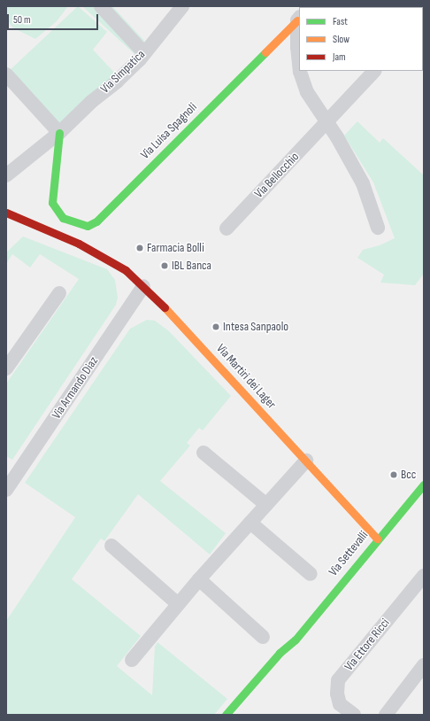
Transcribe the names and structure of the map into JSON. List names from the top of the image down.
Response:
{
  "streets": {
    "street": [
      "Via Simpatica",
      "Via Luisa Spagnoli",
      "Via Bellocchio",
      "Via Martiri dei Lager",
      "Via Armando Diaz",
      "Via Settevalli",
      "Via Ettore Ricci"
    ]
  },
  "crossings": [
    ["Via Simpatica", "Via Luisa Spagnoli"],
    ["Via Martiri dei Lager", "Via Armando Diaz"],
    ["Via Martiri dei Lager", "Via Settevalli"]
  ],
  "places": [
    "Farmacia Bolli",
    "IBL Banca",
    "Intesa Sanpaolo",
    "Bcc"
  ],
  "legend": ["Fast", "Slow", "Jam"],
  "scale_bar": "50 m"
}
